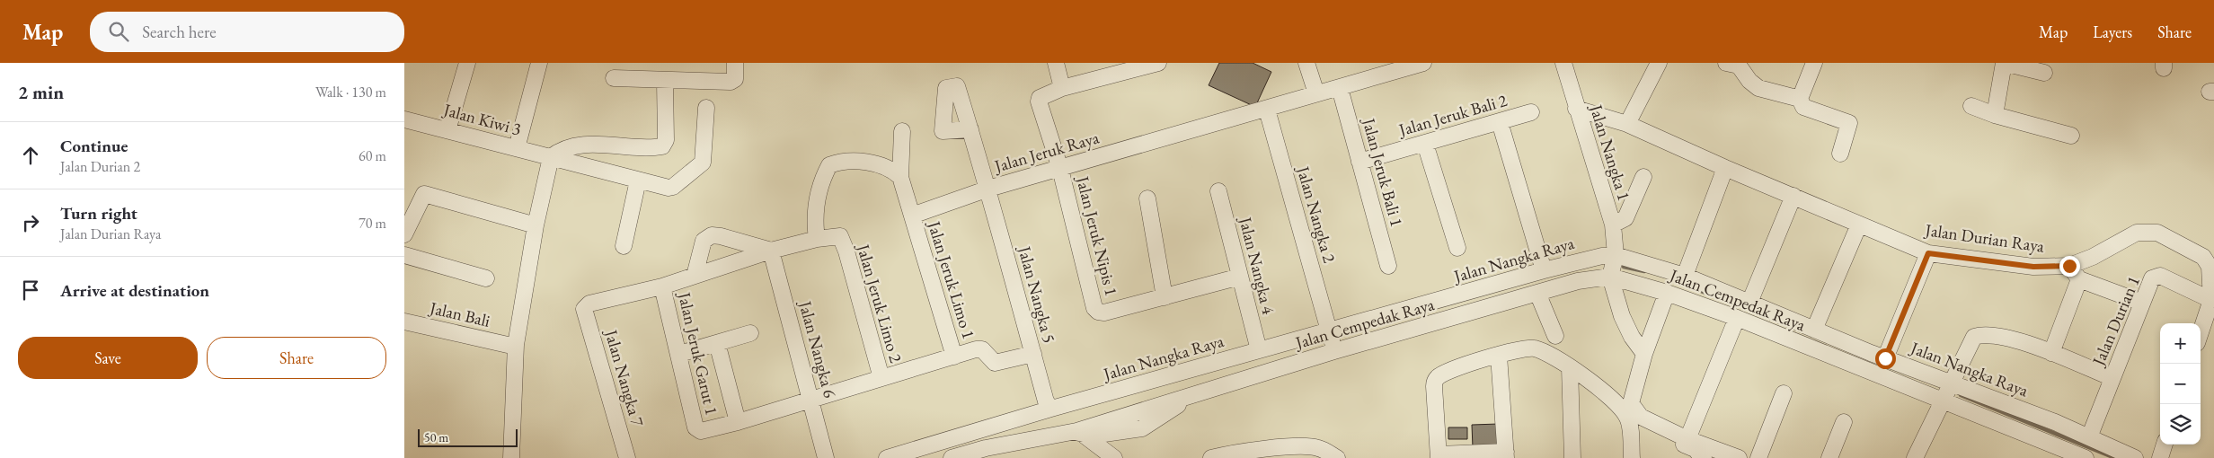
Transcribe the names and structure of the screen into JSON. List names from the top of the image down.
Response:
{
  "streets": {
    "street": [
      "Jalan Jeruk Bali 2",
      "Jalan Kiwi 3",
      "Jalan Jeruk Raya",
      "Jalan Nangka 1",
      "Jalan Jeruk Bali 1",
      "Jalan Nangka 2",
      "Jalan Jeruk Nipis 1",
      "Jalan Durian Raya",
      "Jalan Nangka Raya",
      "Jalan Nangka 4",
      "Jalan Jeruk Limo 1",
      "Jalan Nangka 5",
      "Jalan Cempedak Raya",
      "Jalan Jeruk Limo 2",
      "Jalan Bali",
      "Jalan Durian 1",
      "Jalan Nangka 6",
      "Jalan Jeruk Garut 1",
      "Jalan Nangka 7"
    ]
  },
  "crossings": [
    ["Jalan Jeruk Bali 2", "Jalan Jeruk Bali 1"],
    ["Jalan Jeruk Raya", "Jalan Jeruk Bali 1"],
    ["Jalan Jeruk Raya", "Jalan Nangka 2"],
    ["Jalan Jeruk Raya", "Jalan Jeruk Nipis 1"],
    ["Jalan Jeruk Raya", "Jalan Jeruk Limo 1"],
    ["Jalan Jeruk Raya", "Jalan Nangka 5"],
    ["Jalan Nangka 1", "Jalan Durian Raya"],
    ["Jalan Nangka 1", "Jalan Nangka Raya"],
    ["Jalan Nangka 1", "Jalan Cempedak Raya"],
    ["Jalan Nangka 2", "Jalan Nangka Raya"],
    ["Jalan Nangka 2", "Jalan Cempedak Raya"],
    ["Jalan Durian Raya", "Jalan Durian 1"],
    ["Jalan Nangka Raya", "Jalan Nangka 4"],
    ["Jalan Nangka Raya", "Jalan Nangka 5"],
    ["Jalan Nangka Raya", "Jalan Durian 1"],
    ["Jalan Jeruk Garut 1", "Jalan Nangka 7"]
  ],
  "scale_bar": "50 m",
  "page": {
    "header": "Map",
    "search": "Search here",
    "nav": ["Map", "Layers", "Share"],
    "heading": ["2 min", "Walk · 130 m"],
    "list": [
      ["Continue", "Jalan Durian 2", "60 m"],
      ["Turn right", "Jalan Durian Raya", "70 m"],
      "Arrive at destination"
    ],
    "buttons": ["Save", "Share"],
    "map_buttons": ["+", "−"],
    "scale": "50 m"
  }
}
